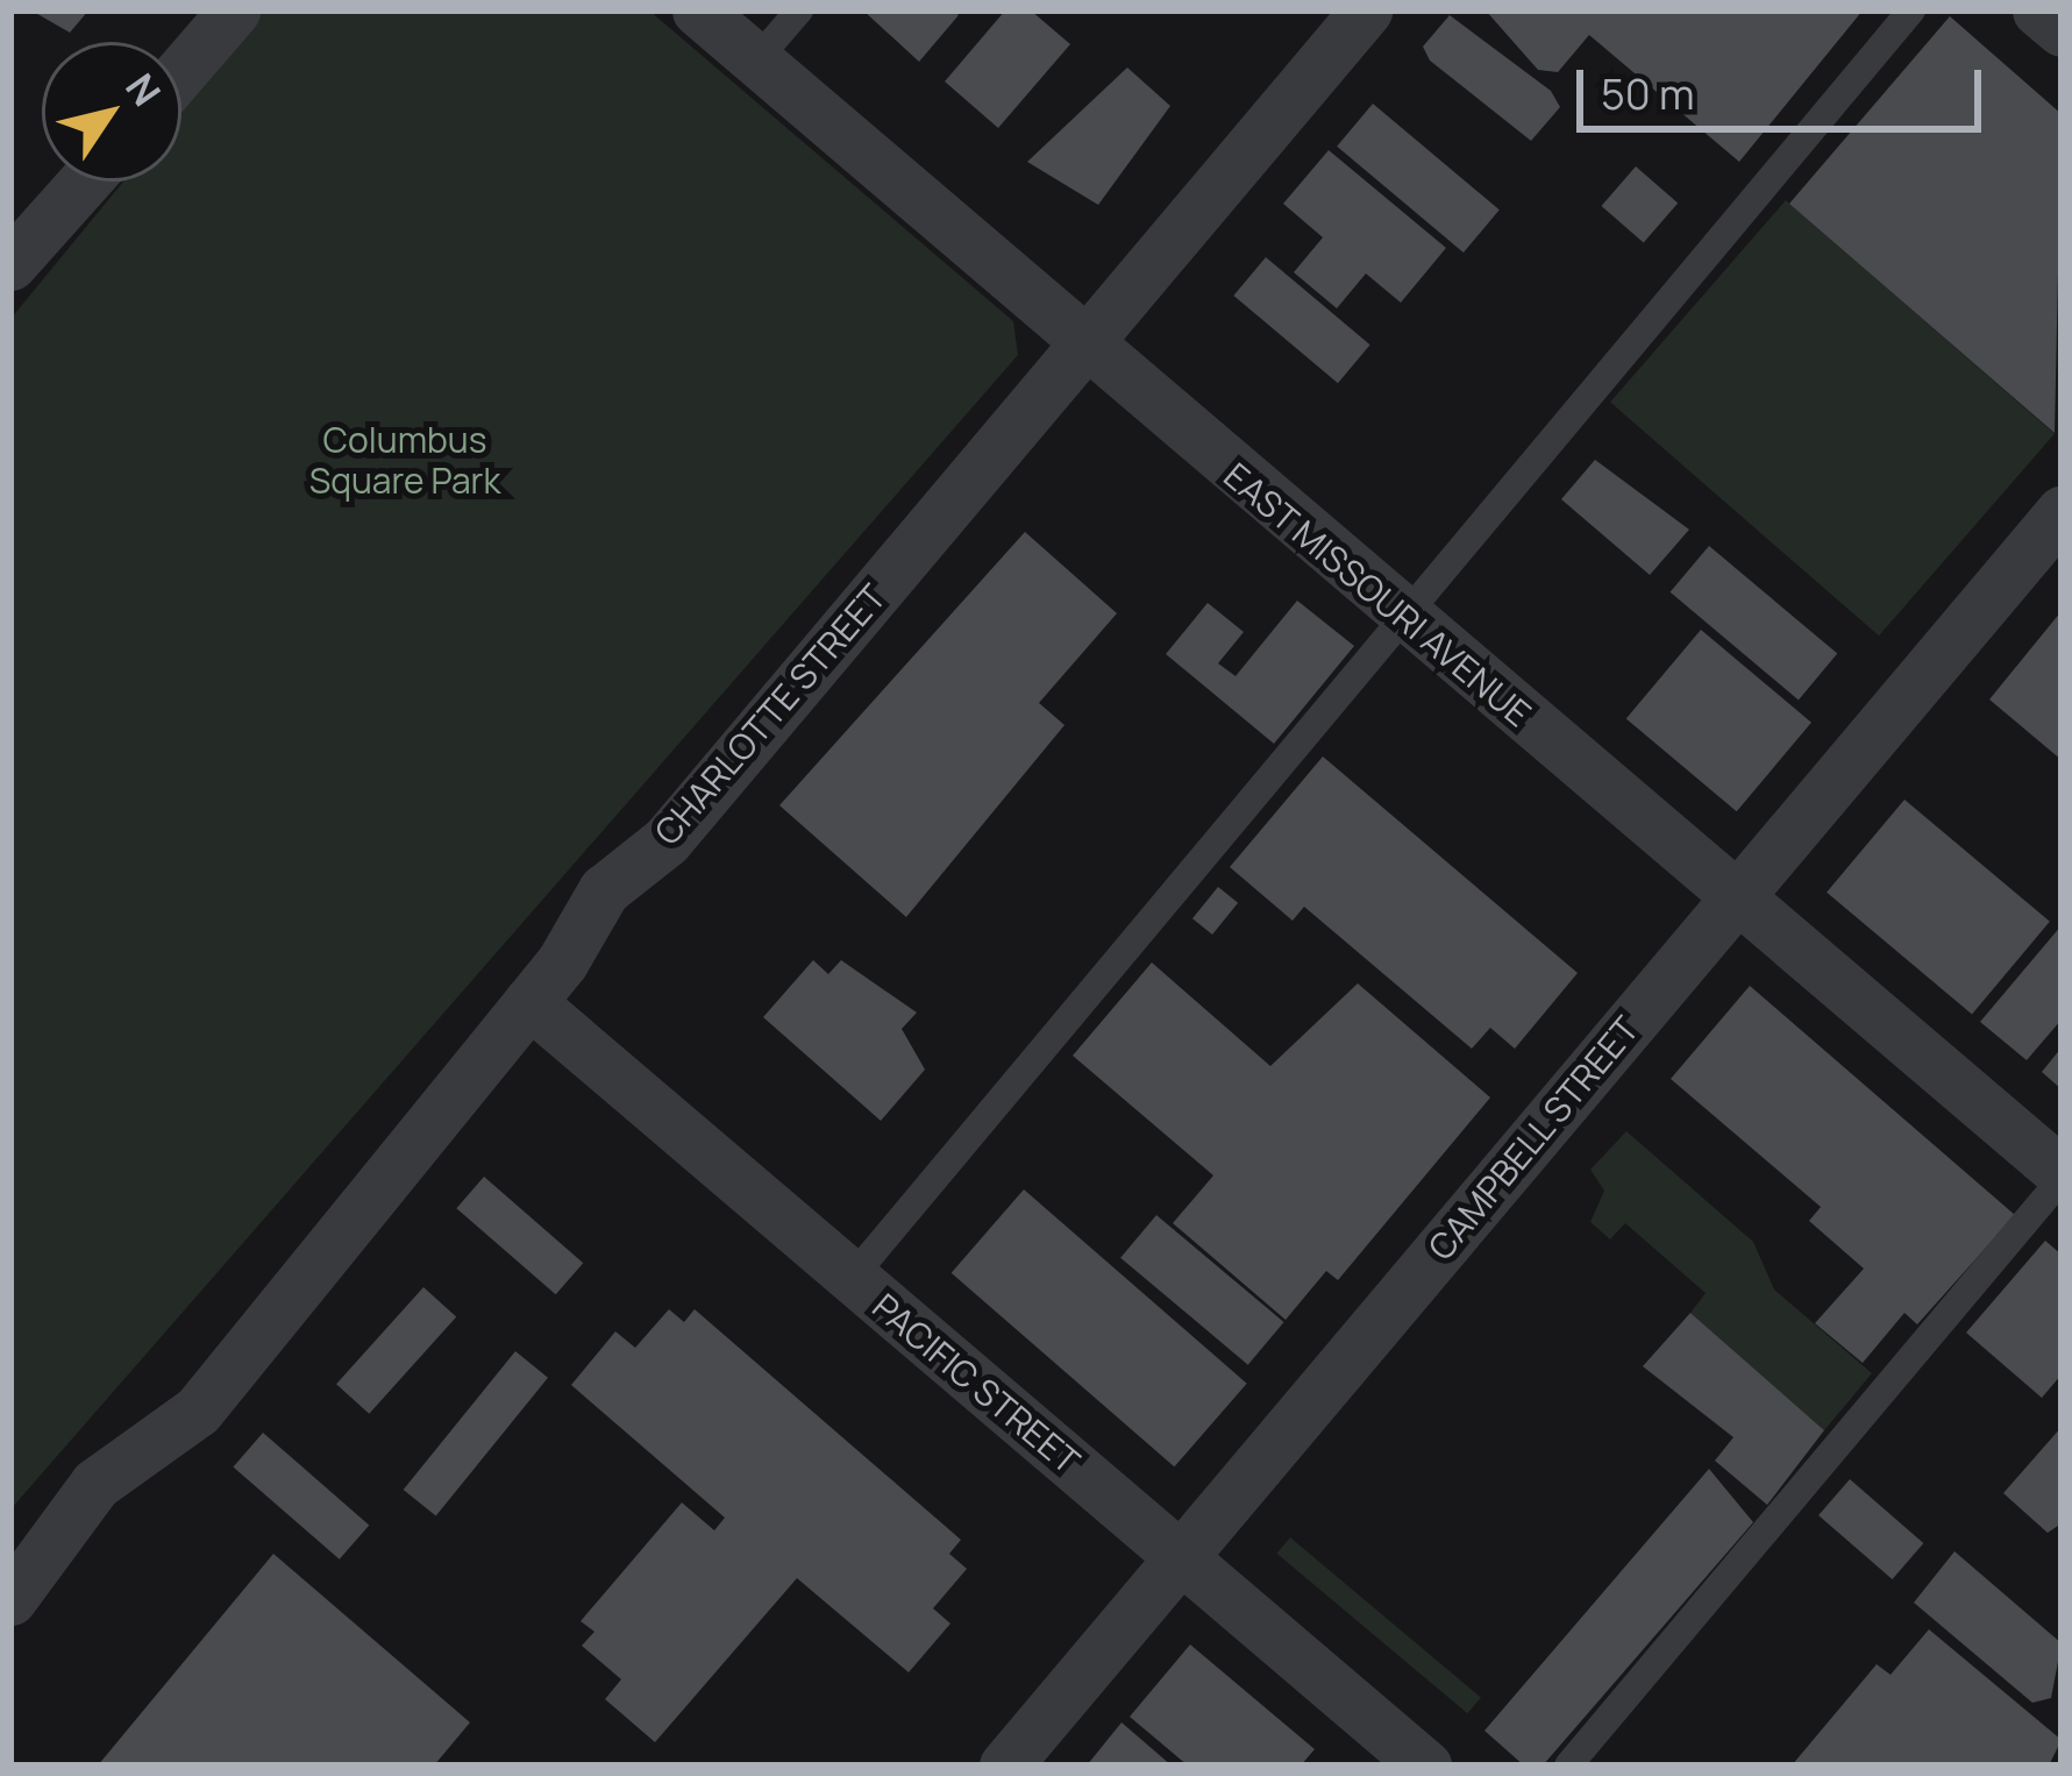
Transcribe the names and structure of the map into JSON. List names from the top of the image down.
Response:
{
  "streets": {
    "street": [
      "EAST MISSOURI AVENUE",
      "CHARLOTTE STREET",
      "CAMPBELL STREET",
      "PACIFIC STREET"
    ]
  },
  "crossings": [
    ["EAST MISSOURI AVENUE", "CHARLOTTE STREET"],
    ["EAST MISSOURI AVENUE", "CAMPBELL STREET"],
    ["CHARLOTTE STREET", "PACIFIC STREET"],
    ["CAMPBELL STREET", "PACIFIC STREET"]
  ],
  "parks": ["Columbus Square Park"],
  "scale_bar": "50 m",
  "north": "top right"
}
